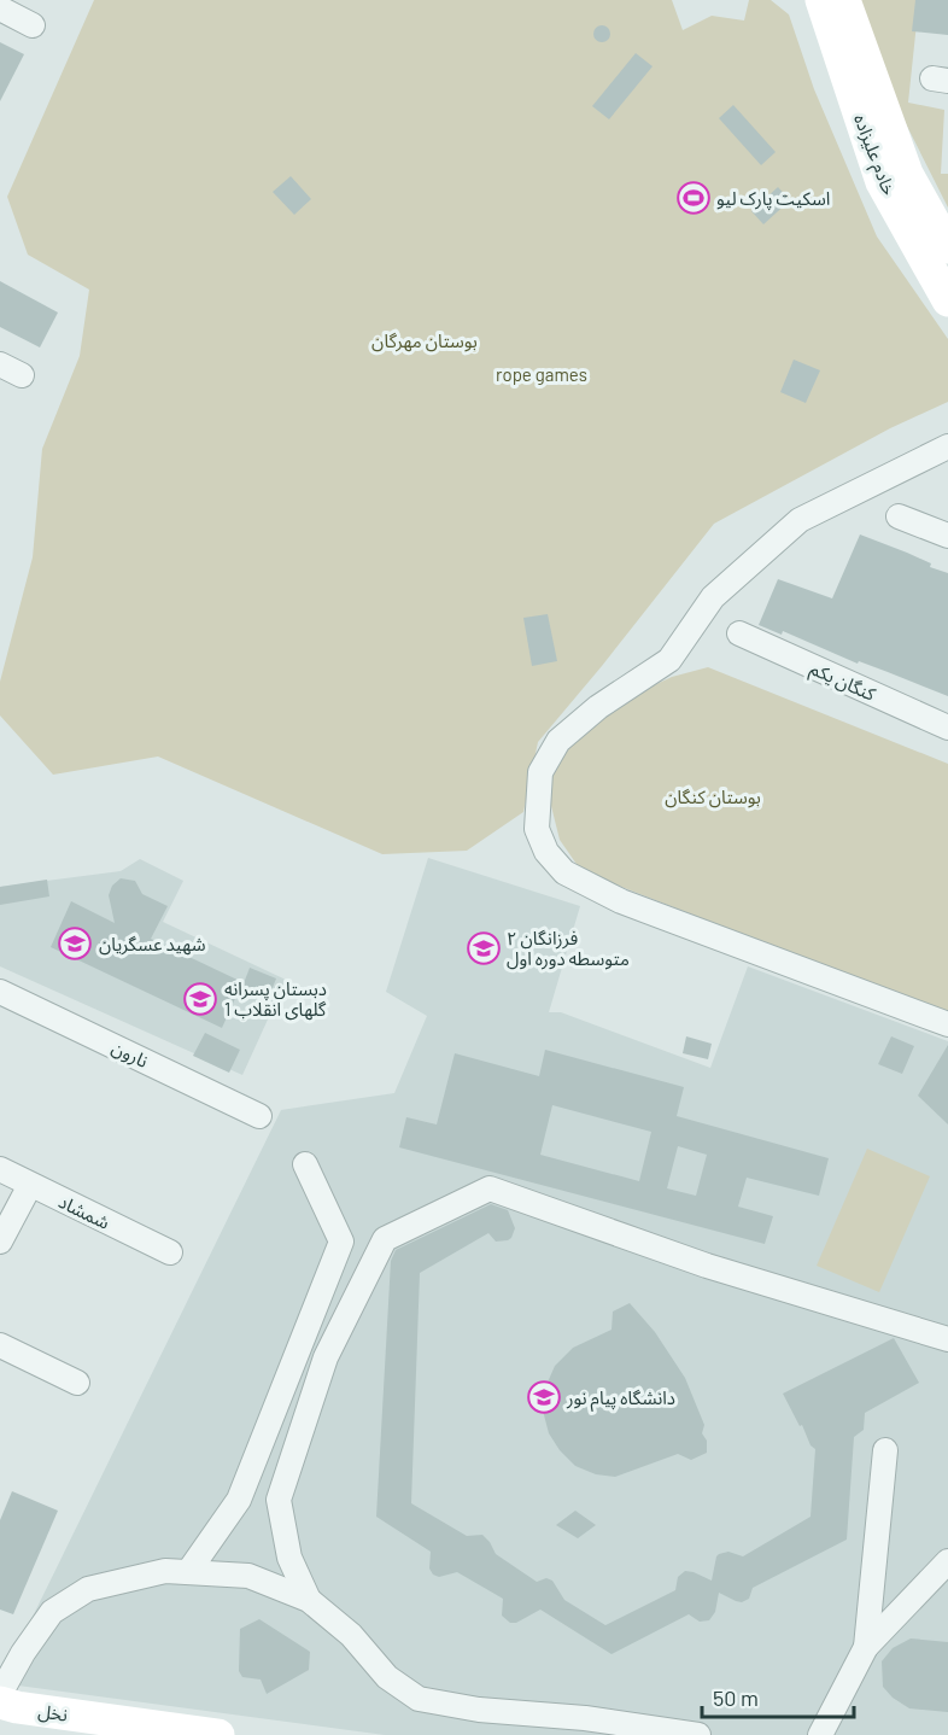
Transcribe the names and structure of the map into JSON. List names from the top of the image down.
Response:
{
  "streets": {
    "main road": ["خادم علیزاده", "نخل"],
    "street": ["کنگان یکم", "نارون", "شمشاد"]
  },
  "parks": ["بوستان مهرگان", "rope games", "بوستان کنگان"],
  "places": {
    "sports": ["اسکیت پارک لیو"],
    "school or university": [
      "شهید عسگریان",
      "فرزانگان ۲ متوسطه دوره اول",
      "دبستان پسرانه گلهای انقلاب 1",
      "دانشگاه پیام نور"
    ]
  },
  "scale_bar": "50 m"
}
